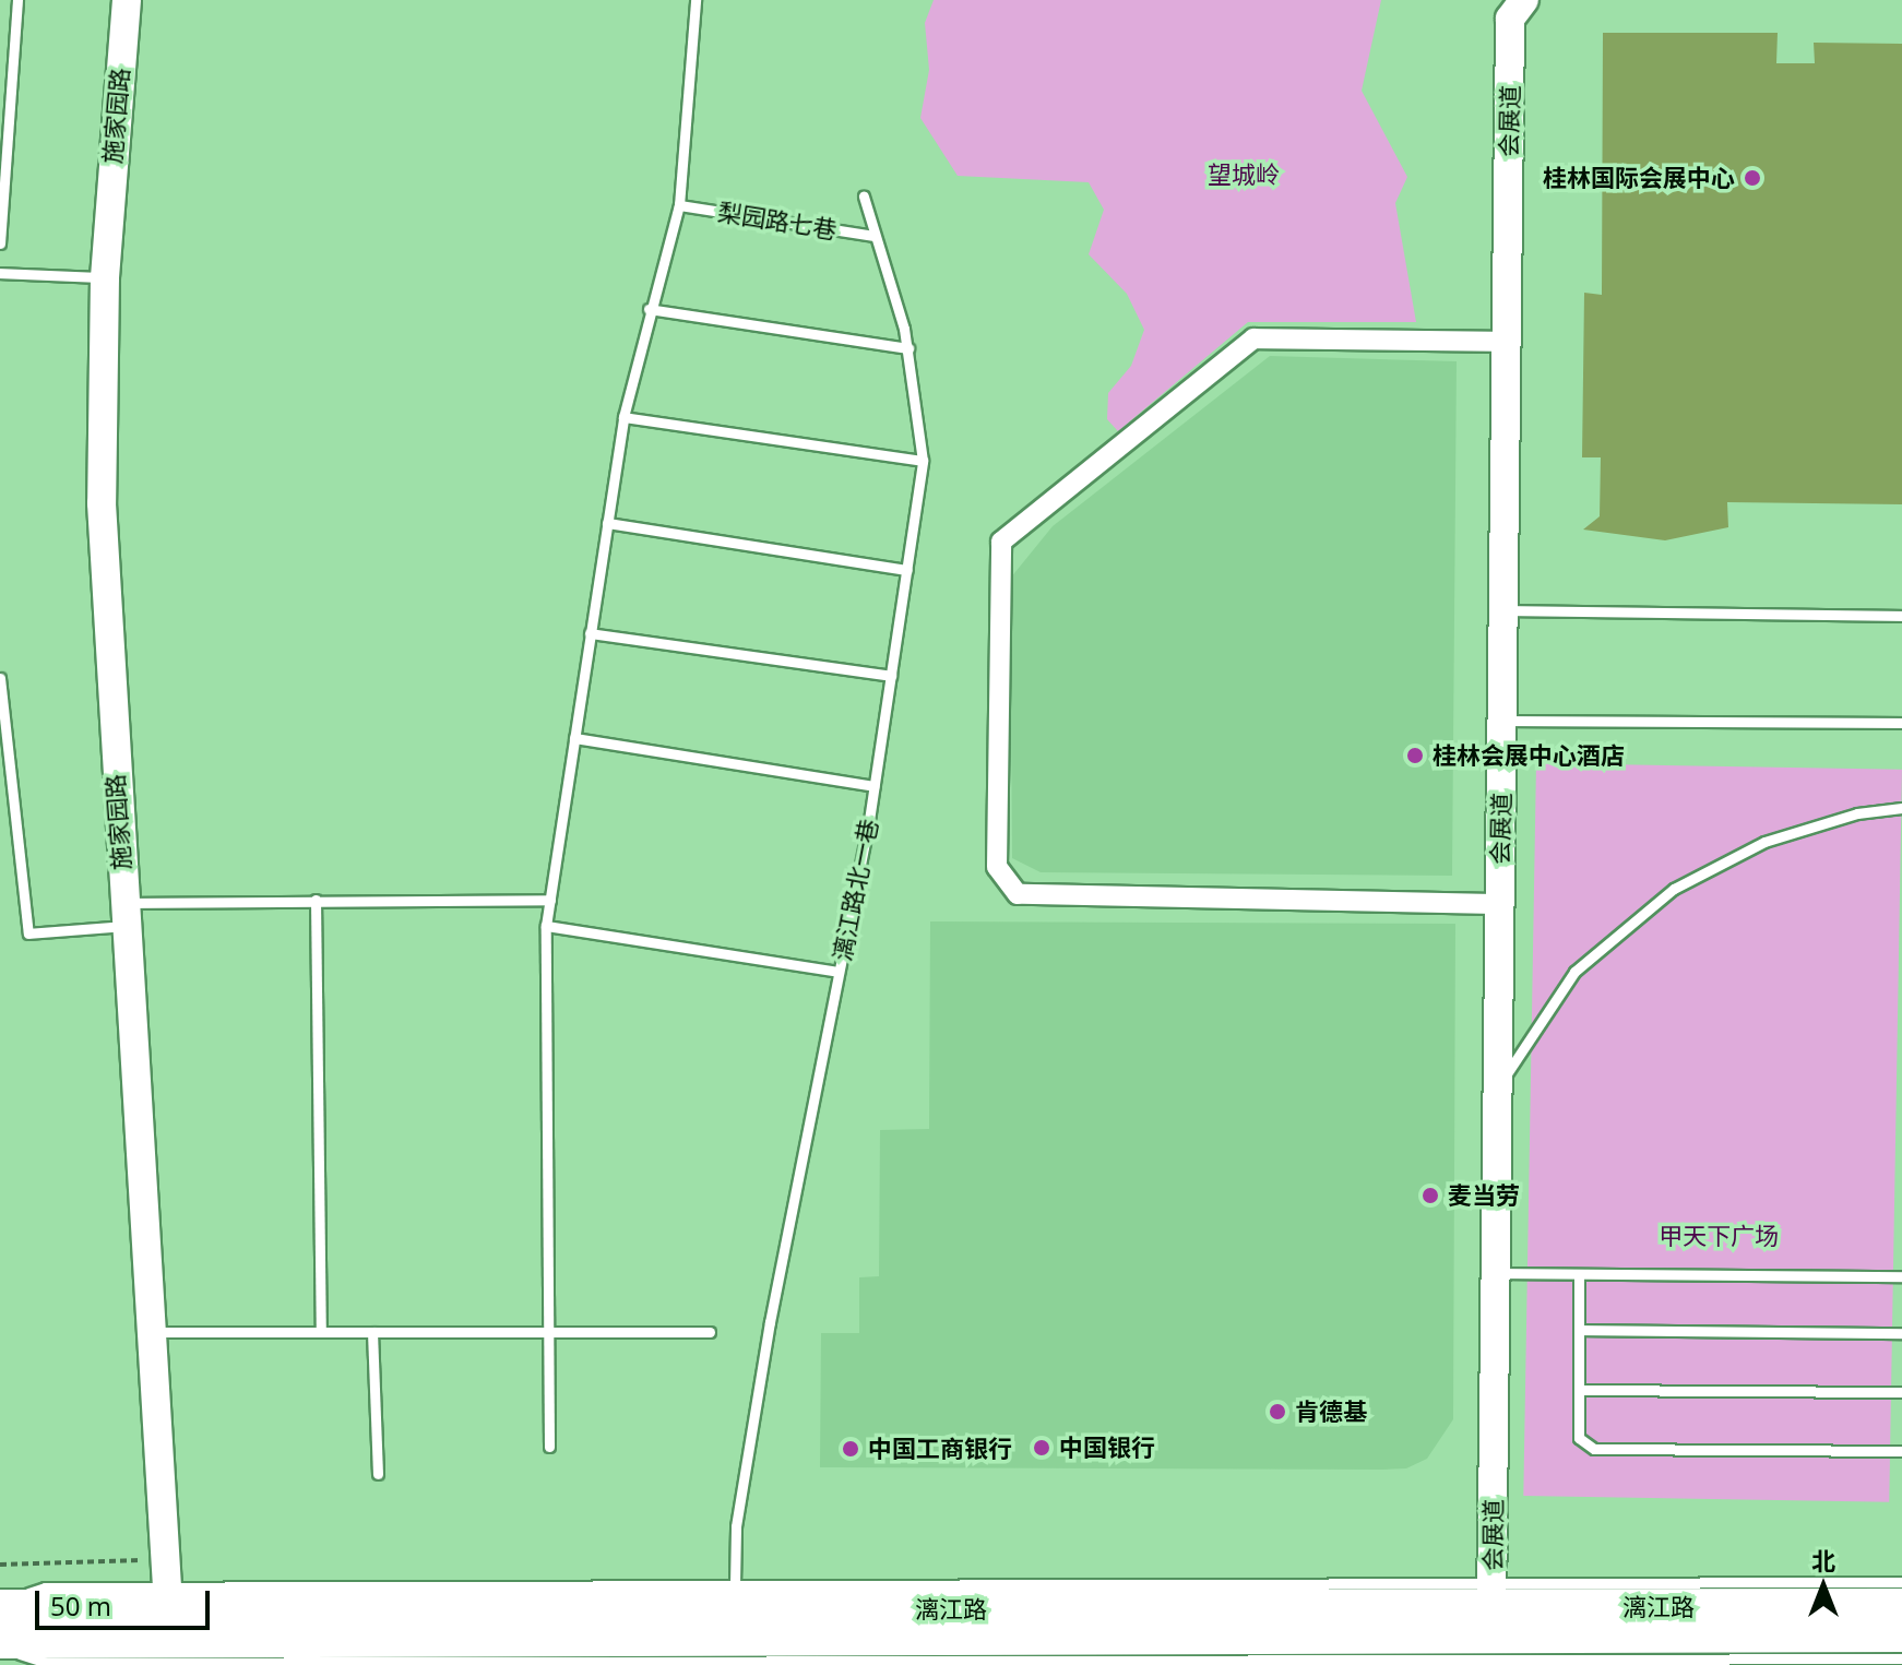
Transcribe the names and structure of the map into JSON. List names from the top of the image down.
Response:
{
  "streets": {
    "highway": ["漓江路"],
    "street": ["施家园路", "会展道"],
    "lane": ["梨园路七巷", "漓江路北一巷"]
  },
  "crossings": [
    ["施家园路", "漓江路"],
    ["会展道", "漓江路"],
    ["梨园路七巷", "漓江路北一巷"]
  ],
  "parks": ["望城岭", "甲天下广场"],
  "places": [
    "桂林国际会展中心",
    "桂林会展中心酒店",
    "麦当劳",
    "肯德基",
    "中国银行",
    "中国工商银行"
  ],
  "scale_bar": "50 m",
  "north": "top"
}
